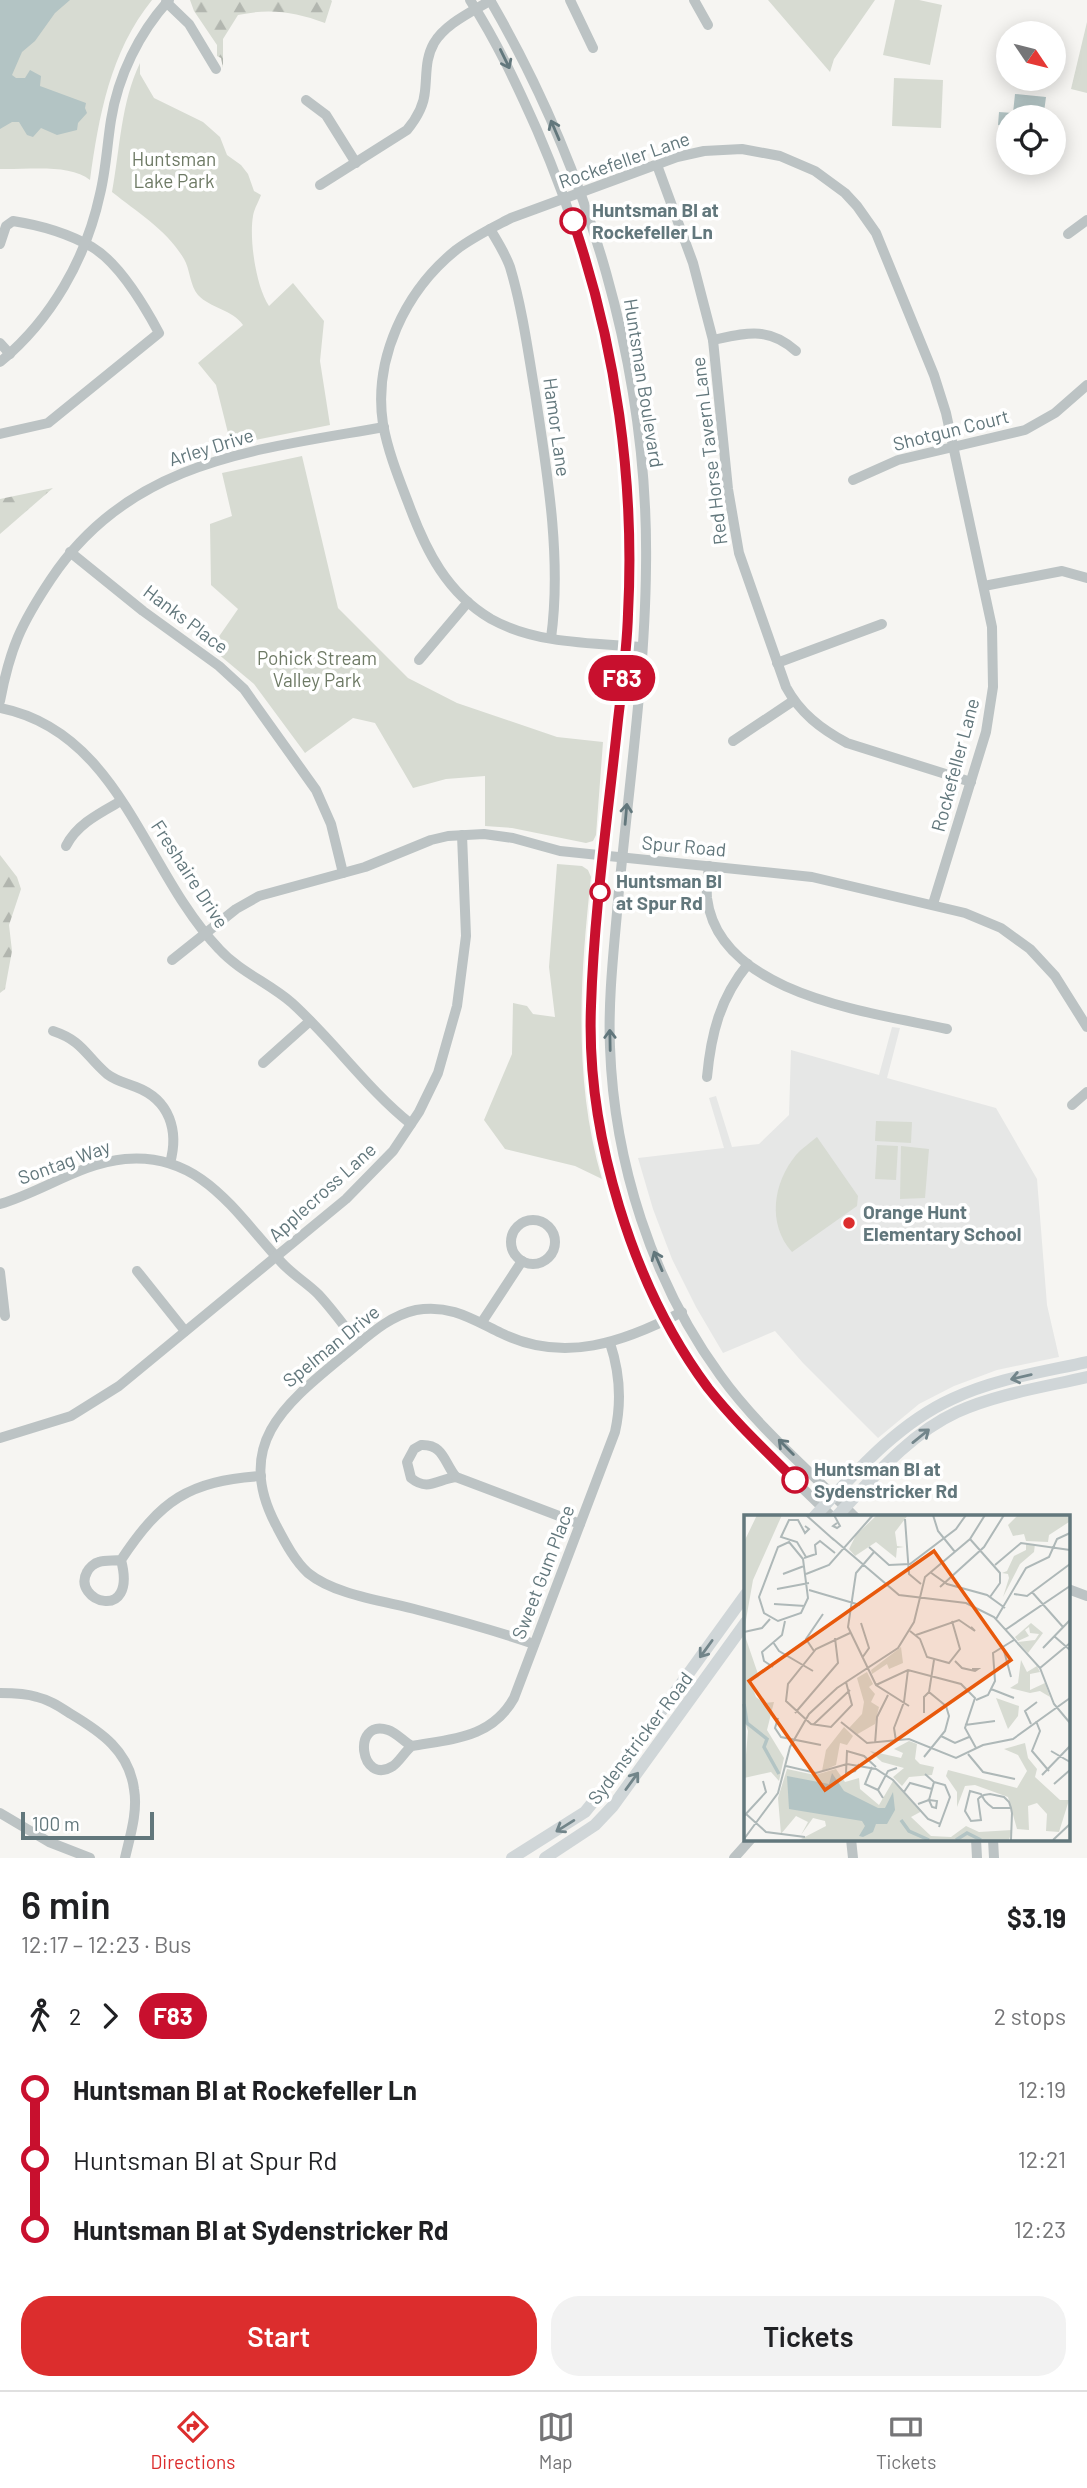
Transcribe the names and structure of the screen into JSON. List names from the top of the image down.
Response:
{
  "streets": {
    "main road": ["Sydenstricker Road"],
    "street": [
      "Rockefeller Lane",
      "Huntsman Boulevard",
      "Hamor Lane",
      "Shotgun Court",
      "Arley Drive",
      "Red Horse Tavern Lane",
      "Hanks Place",
      "Spur Road",
      "Freshaire Drive",
      "Sontag Way",
      "Applecross Lane",
      "Spelman Drive",
      "Sweet Gum Place"
    ]
  },
  "crossings": [
    ["Rockefeller Lane", "Huntsman Boulevard"],
    ["Rockefeller Lane", "Hamor Lane"],
    ["Rockefeller Lane", "Shotgun Court"],
    ["Rockefeller Lane", "Arley Drive"],
    ["Rockefeller Lane", "Red Horse Tavern Lane"],
    ["Rockefeller Lane", "Spur Road"],
    ["Huntsman Boulevard", "Spur Road"],
    ["Huntsman Boulevard", "Spelman Drive"],
    ["Arley Drive", "Hanks Place"],
    ["Hanks Place", "Spur Road"],
    ["Spur Road", "Freshaire Drive"],
    ["Spur Road", "Applecross Lane"],
    ["Freshaire Drive", "Applecross Lane"],
    ["Sontag Way", "Applecross Lane"],
    ["Sontag Way", "Spelman Drive"],
    ["Spelman Drive", "Sweet Gum Place"]
  ],
  "parks": ["Huntsman Lake Park", "Pohick Stream Valley Park"],
  "places": [
    "Huntsman Bl at Rockefeller Ln",
    "Huntsman Bl at Spur Rd",
    "Orange Hunt Elementary School",
    "Huntsman Bl at Sydenstricker Rd"
  ],
  "lines": ["bus line F83"],
  "scale_bar": "100 m",
  "north": "bottom right",
  "page": {
    "on_map": "F83",
    "scale": "100 m",
    "heading": ["6 min", "12:17 – 12:23 · Bus", "$3.19"],
    "legs": ["2", "F83", "2 stops"],
    "list": [
      {
        "name": "Huntsman Bl at Rockefeller Ln",
        "value": "12:19"
      },
      {
        "name": "Huntsman Bl at Spur Rd",
        "value": "12:21"
      },
      {
        "name": "Huntsman Bl at Sydenstricker Rd",
        "value": "12:23"
      }
    ],
    "buttons": ["Start", "Tickets"],
    "tabs": ["Directions", "Map", "Tickets"]
  }
}
